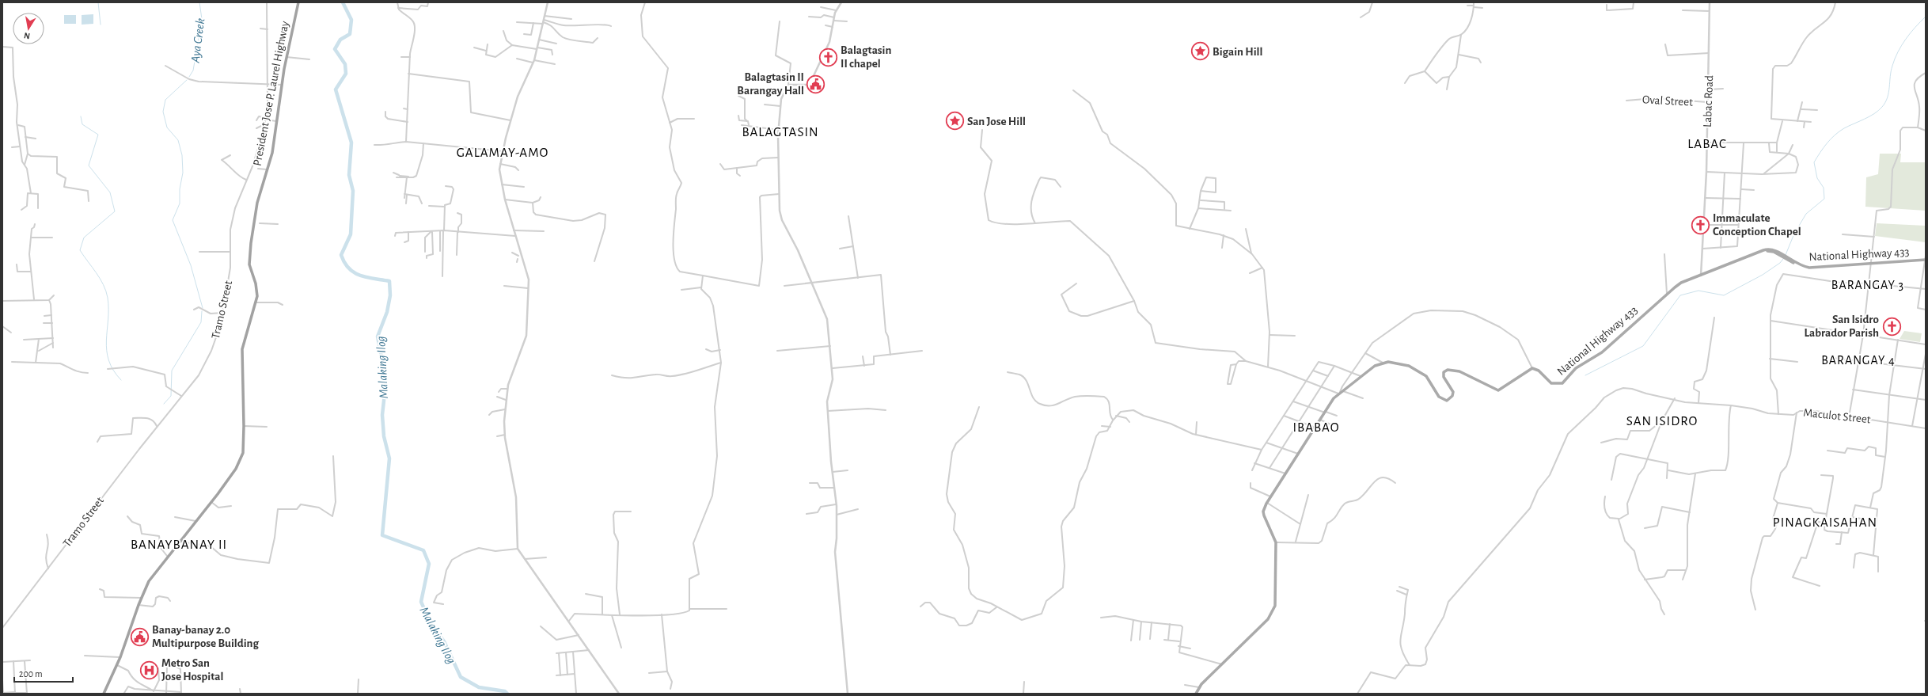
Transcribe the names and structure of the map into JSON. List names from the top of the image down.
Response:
{
  "streets": {
    "highway": ["President Jose P. Laurel Highway"],
    "main road": ["National Highway 433"],
    "street": [
      "Oval Street",
      "Labac Road",
      "Tramo Street",
      "Maculot Street"
    ]
  },
  "crossings": [
    ["Oval Street", "Labac Road"],
    ["Labac Road", "National Highway 433"]
  ],
  "districts": [
    "BALAGTASIN",
    "LABAC",
    "GALAMAY-AMO",
    "BARANGAY 3",
    "BARANGAY 4",
    "SAN ISIDRO",
    "IBABAO",
    "PINAGKAISAHAN",
    "BANAYBANAY II"
  ],
  "water": ["Aya Creek", "Malaking Ilog"],
  "places": {
    "place": ["Bigain Hill", "San Jose Hill"],
    "church": ["Balagtasin II chapel", "Immaculate Conception Chapel", "San Isidro Labrador Parish"],
    "public building": ["Balagtasin II Barangay Hall", "Banay-banay 2.0 Multipurpose Building"],
    "hospital": ["Metro San Jose Hospital"]
  },
  "scale_bar": "200 m",
  "north": "bottom"
}
